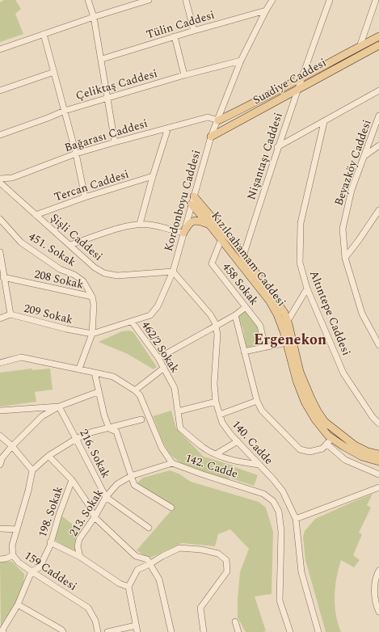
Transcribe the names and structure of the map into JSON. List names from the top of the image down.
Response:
{
  "streets": {
    "main road": ["Suadiye Caddesi", "Kızılcahamam Caddesi"],
    "street": [
      "Tülin Caddesi",
      "Çeliktaş Caddesi",
      "Bağarası Caddesi",
      "Nişantaşı Caddesi",
      "Beyazköy Caddesi",
      "Tercan Caddesi",
      "Kordonboyu Caddesi",
      "Şişli Caddesi",
      "451. Sokak",
      "208 Sokak",
      "458 Sokak",
      "Altıntepe Caddesi",
      "209 Sokak",
      "462/2 Sokak",
      "140. Cadde",
      "216. Sokak",
      "142. Cadde",
      "198. Sokak",
      "213. Sokak",
      "159 Caddesi"
    ]
  },
  "crossings": [
    ["Tülin Caddesi", "Kordonboyu Caddesi"],
    ["Suadiye Caddesi", "Bağarası Caddesi"],
    ["Suadiye Caddesi", "Nişantaşı Caddesi"],
    ["Suadiye Caddesi", "Kordonboyu Caddesi"],
    ["Çeliktaş Caddesi", "Kordonboyu Caddesi"],
    ["Bağarası Caddesi", "Kordonboyu Caddesi"],
    ["Nişantaşı Caddesi", "Kızılcahamam Caddesi"],
    ["Tercan Caddesi", "Şişli Caddesi"],
    ["Kordonboyu Caddesi", "Şişli Caddesi"],
    ["Kordonboyu Caddesi", "Kızılcahamam Caddesi"],
    ["Kordonboyu Caddesi", "208 Sokak"],
    ["Kordonboyu Caddesi", "209 Sokak"],
    ["Kordonboyu Caddesi", "462/2 Sokak"],
    ["Kordonboyu Caddesi", "140. Cadde"],
    ["Şişli Caddesi", "140. Cadde"],
    ["451. Sokak", "208 Sokak"],
    ["Kızılcahamam Caddesi", "458 Sokak"],
    ["208 Sokak", "209 Sokak"],
    ["462/2 Sokak", "140. Cadde"],
    ["216. Sokak", "213. Sokak"],
    ["142. Cadde", "213. Sokak"],
    ["198. Sokak", "159 Caddesi"]
  ],
  "districts": ["Ergenekon"]
}
